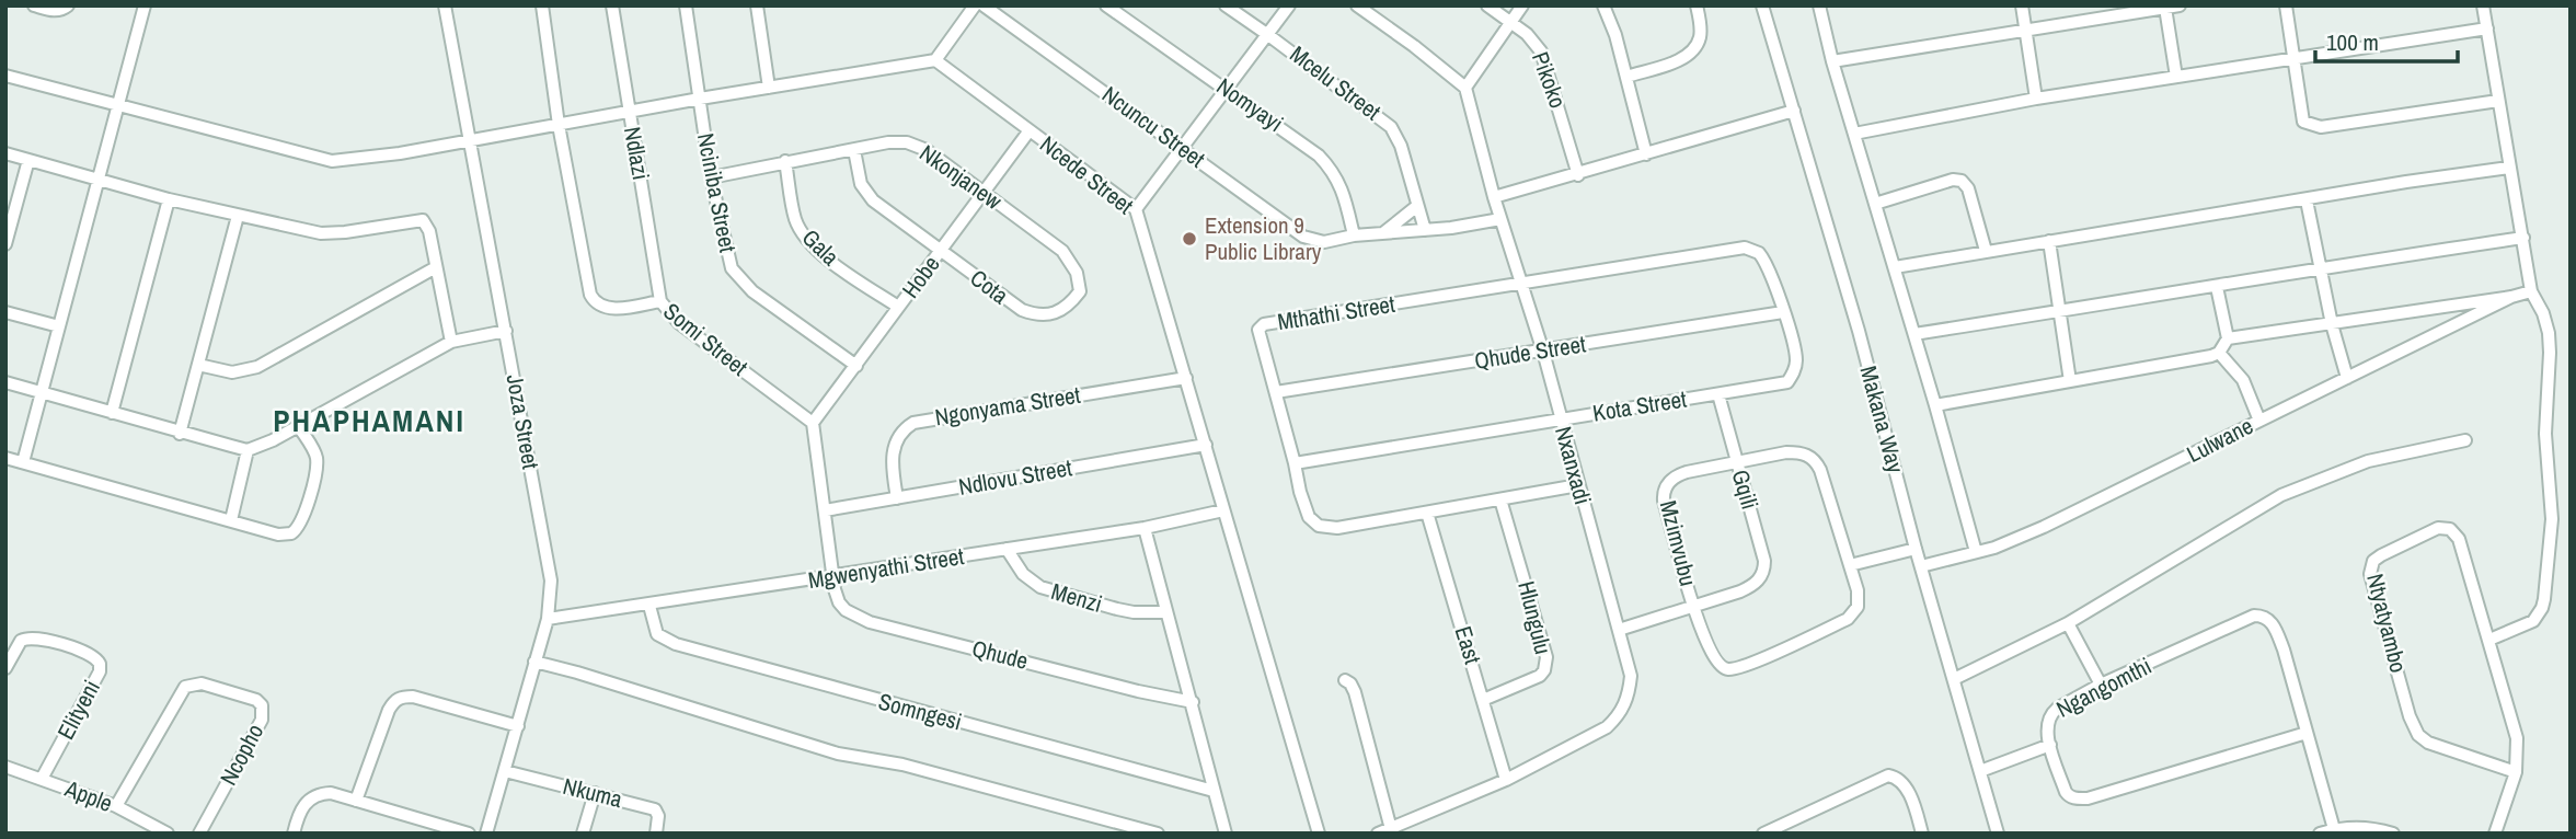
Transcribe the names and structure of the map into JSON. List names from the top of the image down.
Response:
{
  "streets": {
    "street": [
      "Pikoko",
      "Mcelu Street",
      "Nomyayi",
      "Ncuncu Street",
      "Ndlazi",
      "Ncede Street",
      "Nkonjanew",
      "Nciniba Street",
      "Gala",
      "Hobe",
      "Cota",
      "Mthathi Street",
      "Somi Street",
      "Qhude Street",
      "Ngonyama Street",
      "Kota Street",
      "Makana Way",
      "Joza Street",
      "Lulwane",
      "Nxanxadi",
      "Ndlovu Street",
      "Gqili",
      "Mzimvubu",
      "Mgwenyathi Street",
      "Menzi",
      "Hlungulu",
      "Ntyatyambo",
      "East",
      "Qhude",
      "Ngangomthi",
      "Elityeni",
      "Somngesi",
      "Ncopho",
      "Nkuma",
      "Apple"
    ]
  },
  "crossings": [
    ["Nomyayi", "Ncuncu Street"],
    ["Ndlazi", "Somi Street"],
    ["Ncede Street", "Hobe"],
    ["Ncede Street", "Ngonyama Street"],
    ["Ncede Street", "Ndlovu Street"],
    ["Ncede Street", "Mgwenyathi Street"],
    ["Nkonjanew", "Nciniba Street"],
    ["Nkonjanew", "Gala"],
    ["Nkonjanew", "Hobe"],
    ["Nkonjanew", "Cota"],
    ["Nciniba Street", "Hobe"],
    ["Gala", "Hobe"],
    ["Hobe", "Cota"],
    ["Hobe", "Somi Street"],
    ["Mthathi Street", "Qhude Street"],
    ["Mthathi Street", "Kota Street"],
    ["Mthathi Street", "Nxanxadi"],
    ["Mthathi Street", "Hlungulu"],
    ["Mthathi Street", "East"],
    ["Qhude Street", "Kota Street"],
    ["Qhude Street", "Nxanxadi"],
    ["Ngonyama Street", "Ndlovu Street"],
    ["Kota Street", "Nxanxadi"],
    ["Kota Street", "Gqili"],
    ["Makana Way", "Lulwane"],
    ["Joza Street", "Mgwenyathi Street"],
    ["Joza Street", "Nkuma"],
    ["Nxanxadi", "East"],
    ["Gqili", "Mzimvubu"],
    ["Mgwenyathi Street", "Menzi"],
    ["Mgwenyathi Street", "Qhude"],
    ["Mgwenyathi Street", "Somngesi"],
    ["Hlungulu", "East"],
    ["Elityeni", "Apple"],
    ["Ncopho", "Apple"]
  ],
  "districts": ["PHAPHAMANI"],
  "places": ["Extension 9 Public Library"],
  "scale_bar": "100 m"
}
